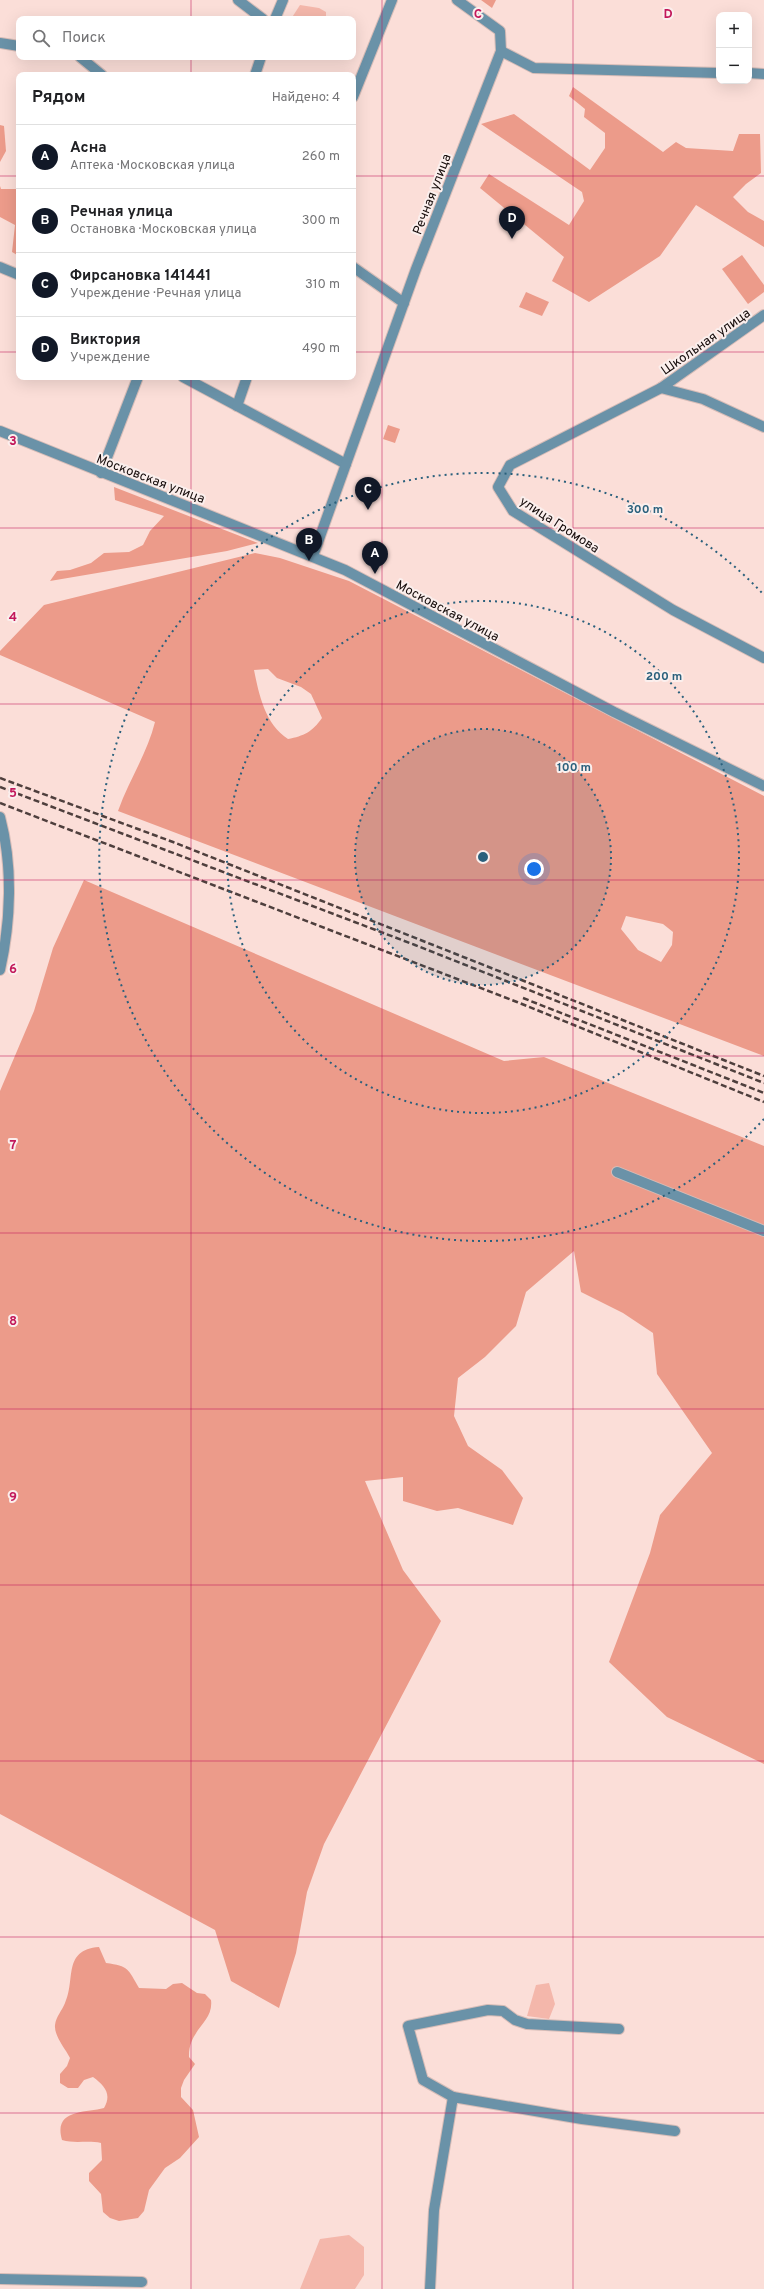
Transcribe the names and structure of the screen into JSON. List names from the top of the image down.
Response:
{
  "streets": {
    "street": [
      "Речная улица",
      "Школьная улица",
      "Московская улица",
      "улица Громова"
    ]
  },
  "crossings": [
    ["Речная улица", "Московская улица"],
    ["Школьная улица", "улица Громова"]
  ],
  "page": {
    "map_buttons": ["+", "−"],
    "search": "Поиск",
    "heading": ["Рядом", "Найдено: 4"],
    "list": [
      {
        "mark": "A",
        "name": "Асна",
        "note": "Аптека · Московская улица",
        "value": "260 m"
      },
      {
        "mark": "B",
        "name": "Речная улица",
        "note": "Остановка · Московская улица",
        "value": "300 m"
      },
      {
        "mark": "C",
        "name": "Фирсановка 141441",
        "note": "Учреждение · Речная улица",
        "value": "310 m"
      },
      {
        "mark": "D",
        "name": "Виктория",
        "note": "Учреждение",
        "value": "490 m"
      }
    ],
    "pins": [
      "D",
      "C",
      "B",
      "A"
    ]
  },
  "grid": {
    "columns": ["C", "D"],
    "rows": [
      "3",
      "4",
      "5",
      "6",
      "7",
      "8",
      "9"
    ]
  },
  "rings": ["300 m", "200 m", "100 m"]
}
